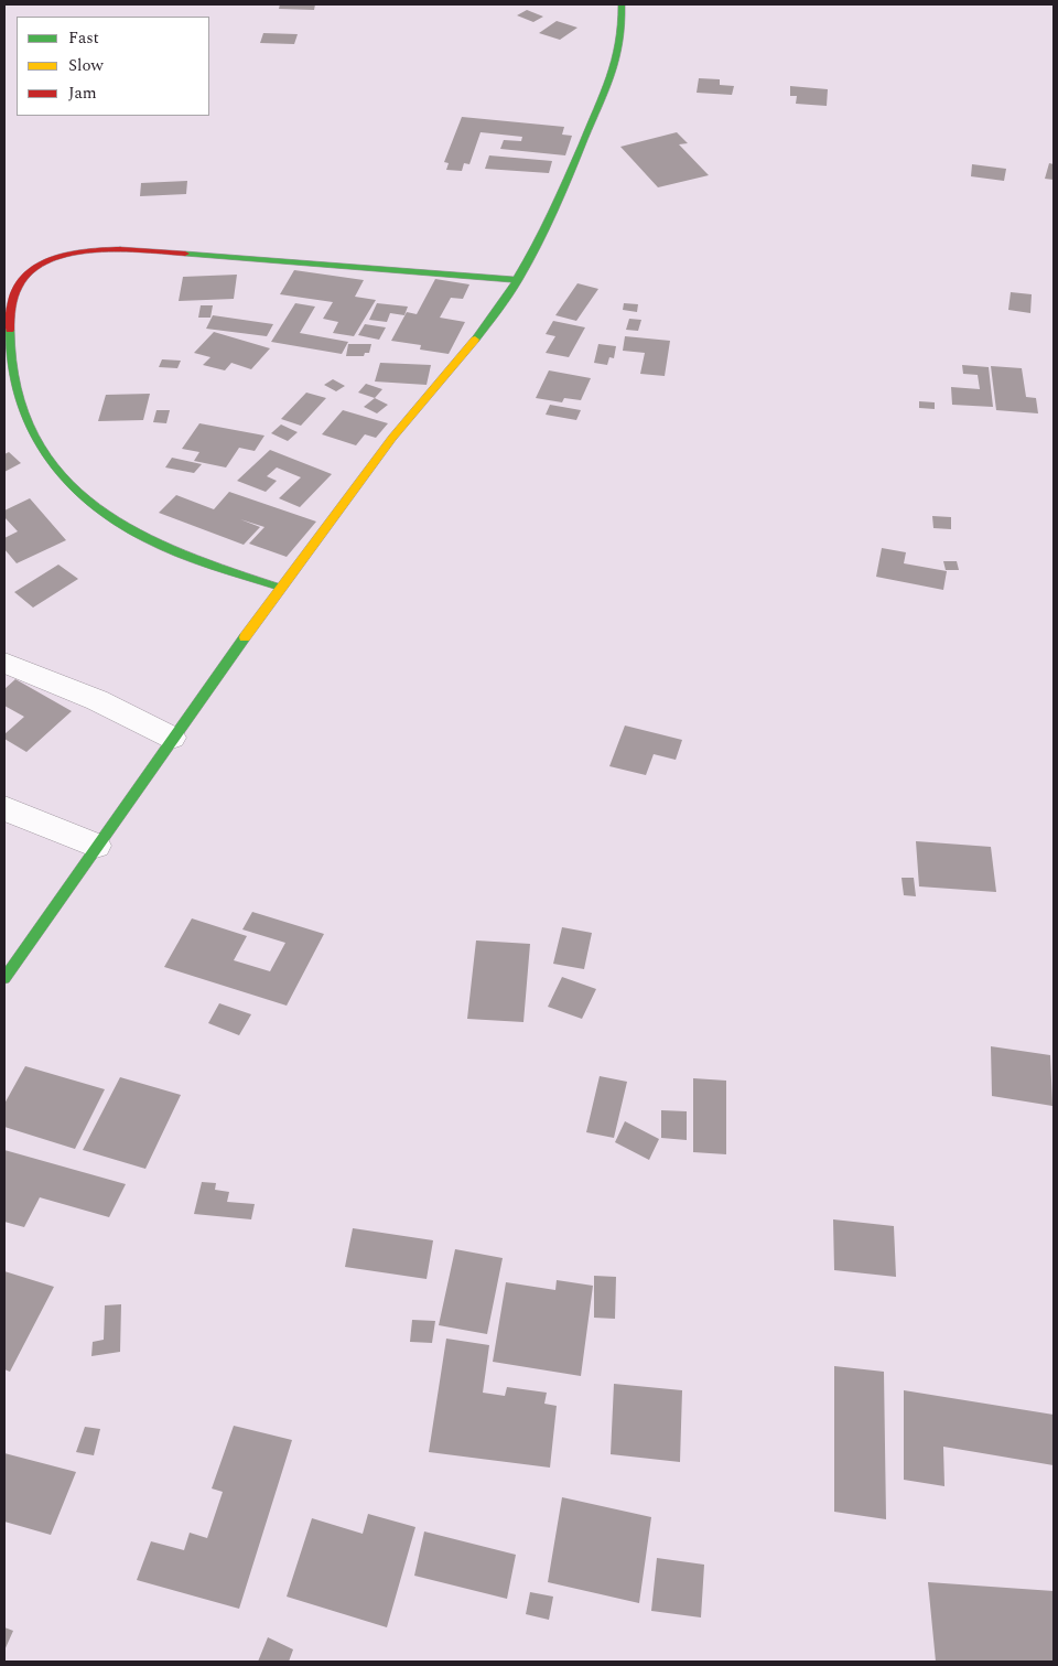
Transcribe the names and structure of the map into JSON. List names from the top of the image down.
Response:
{
  "legend": ["Fast", "Slow", "Jam"]
}
